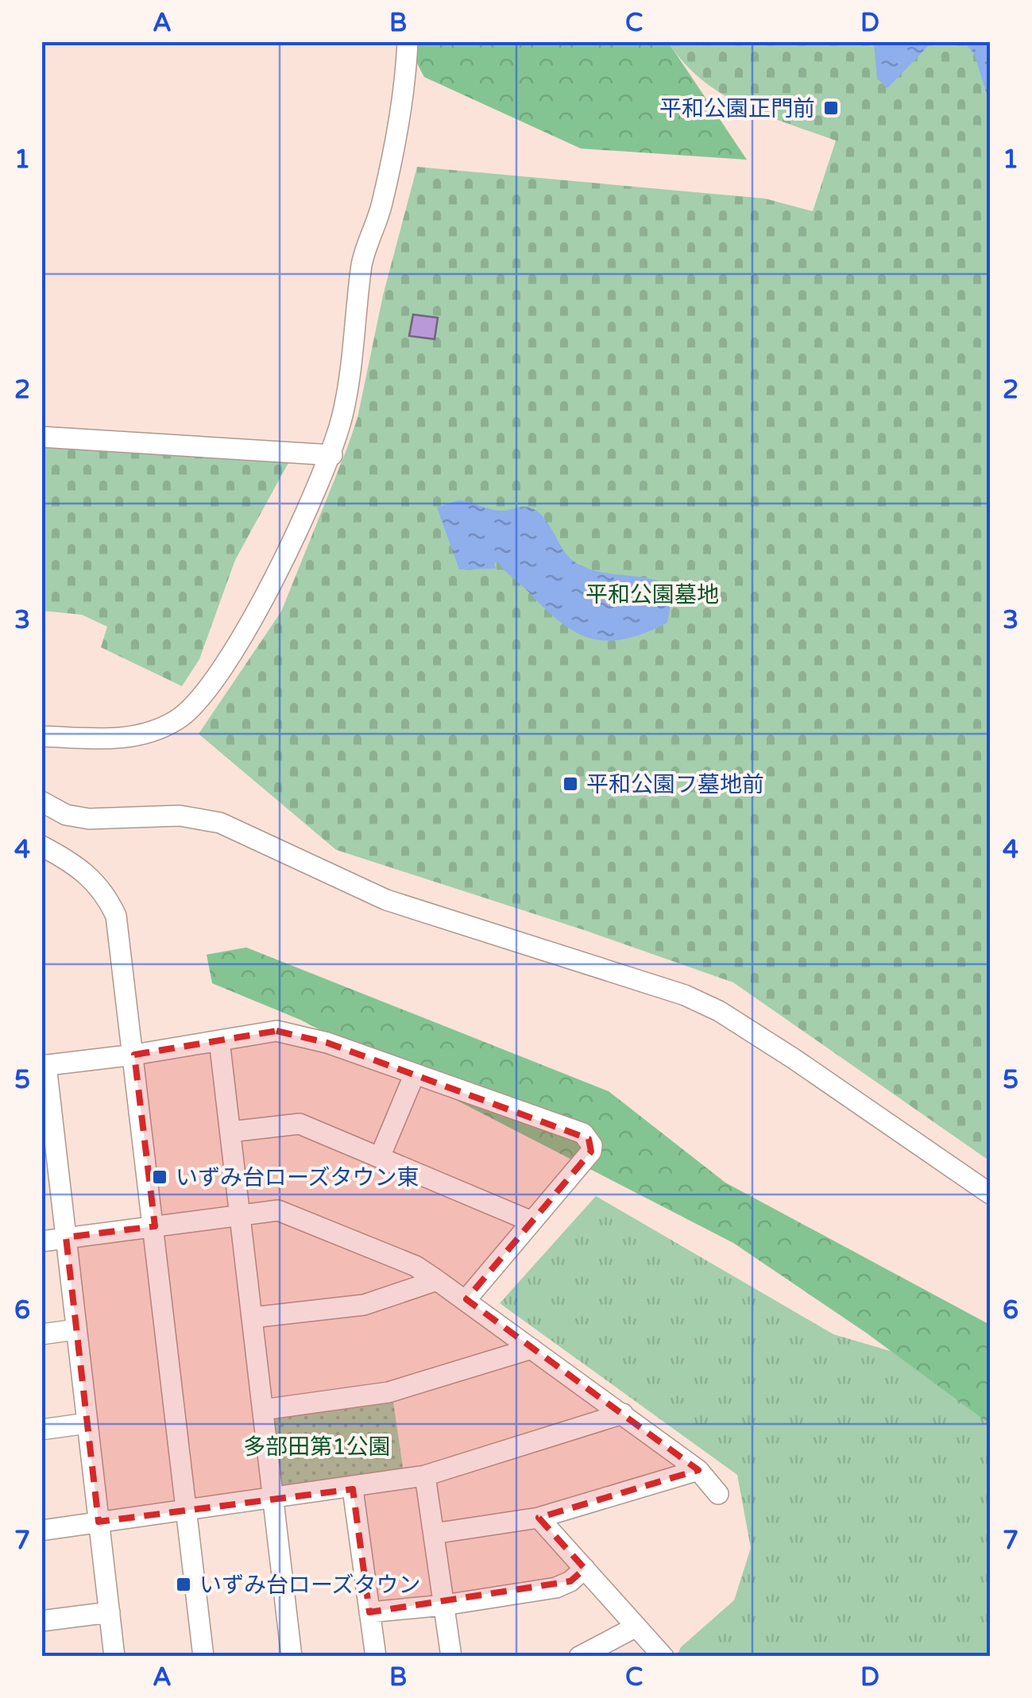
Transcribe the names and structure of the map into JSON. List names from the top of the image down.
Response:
{
  "parks": ["平和公園墓地", "多部田第1公園"],
  "places": {
    "transit": [
      "平和公園正門前",
      "平和公園フ墓地前",
      "いずみ台ローズタウン東",
      "いずみ台ローズタウン"
    ]
  },
  "grid": {
    "columns": [
      "A",
      "B",
      "C",
      "D"
    ],
    "rows": [
      "1",
      "2",
      "3",
      "4",
      "5",
      "6",
      "7"
    ]
  }
}
